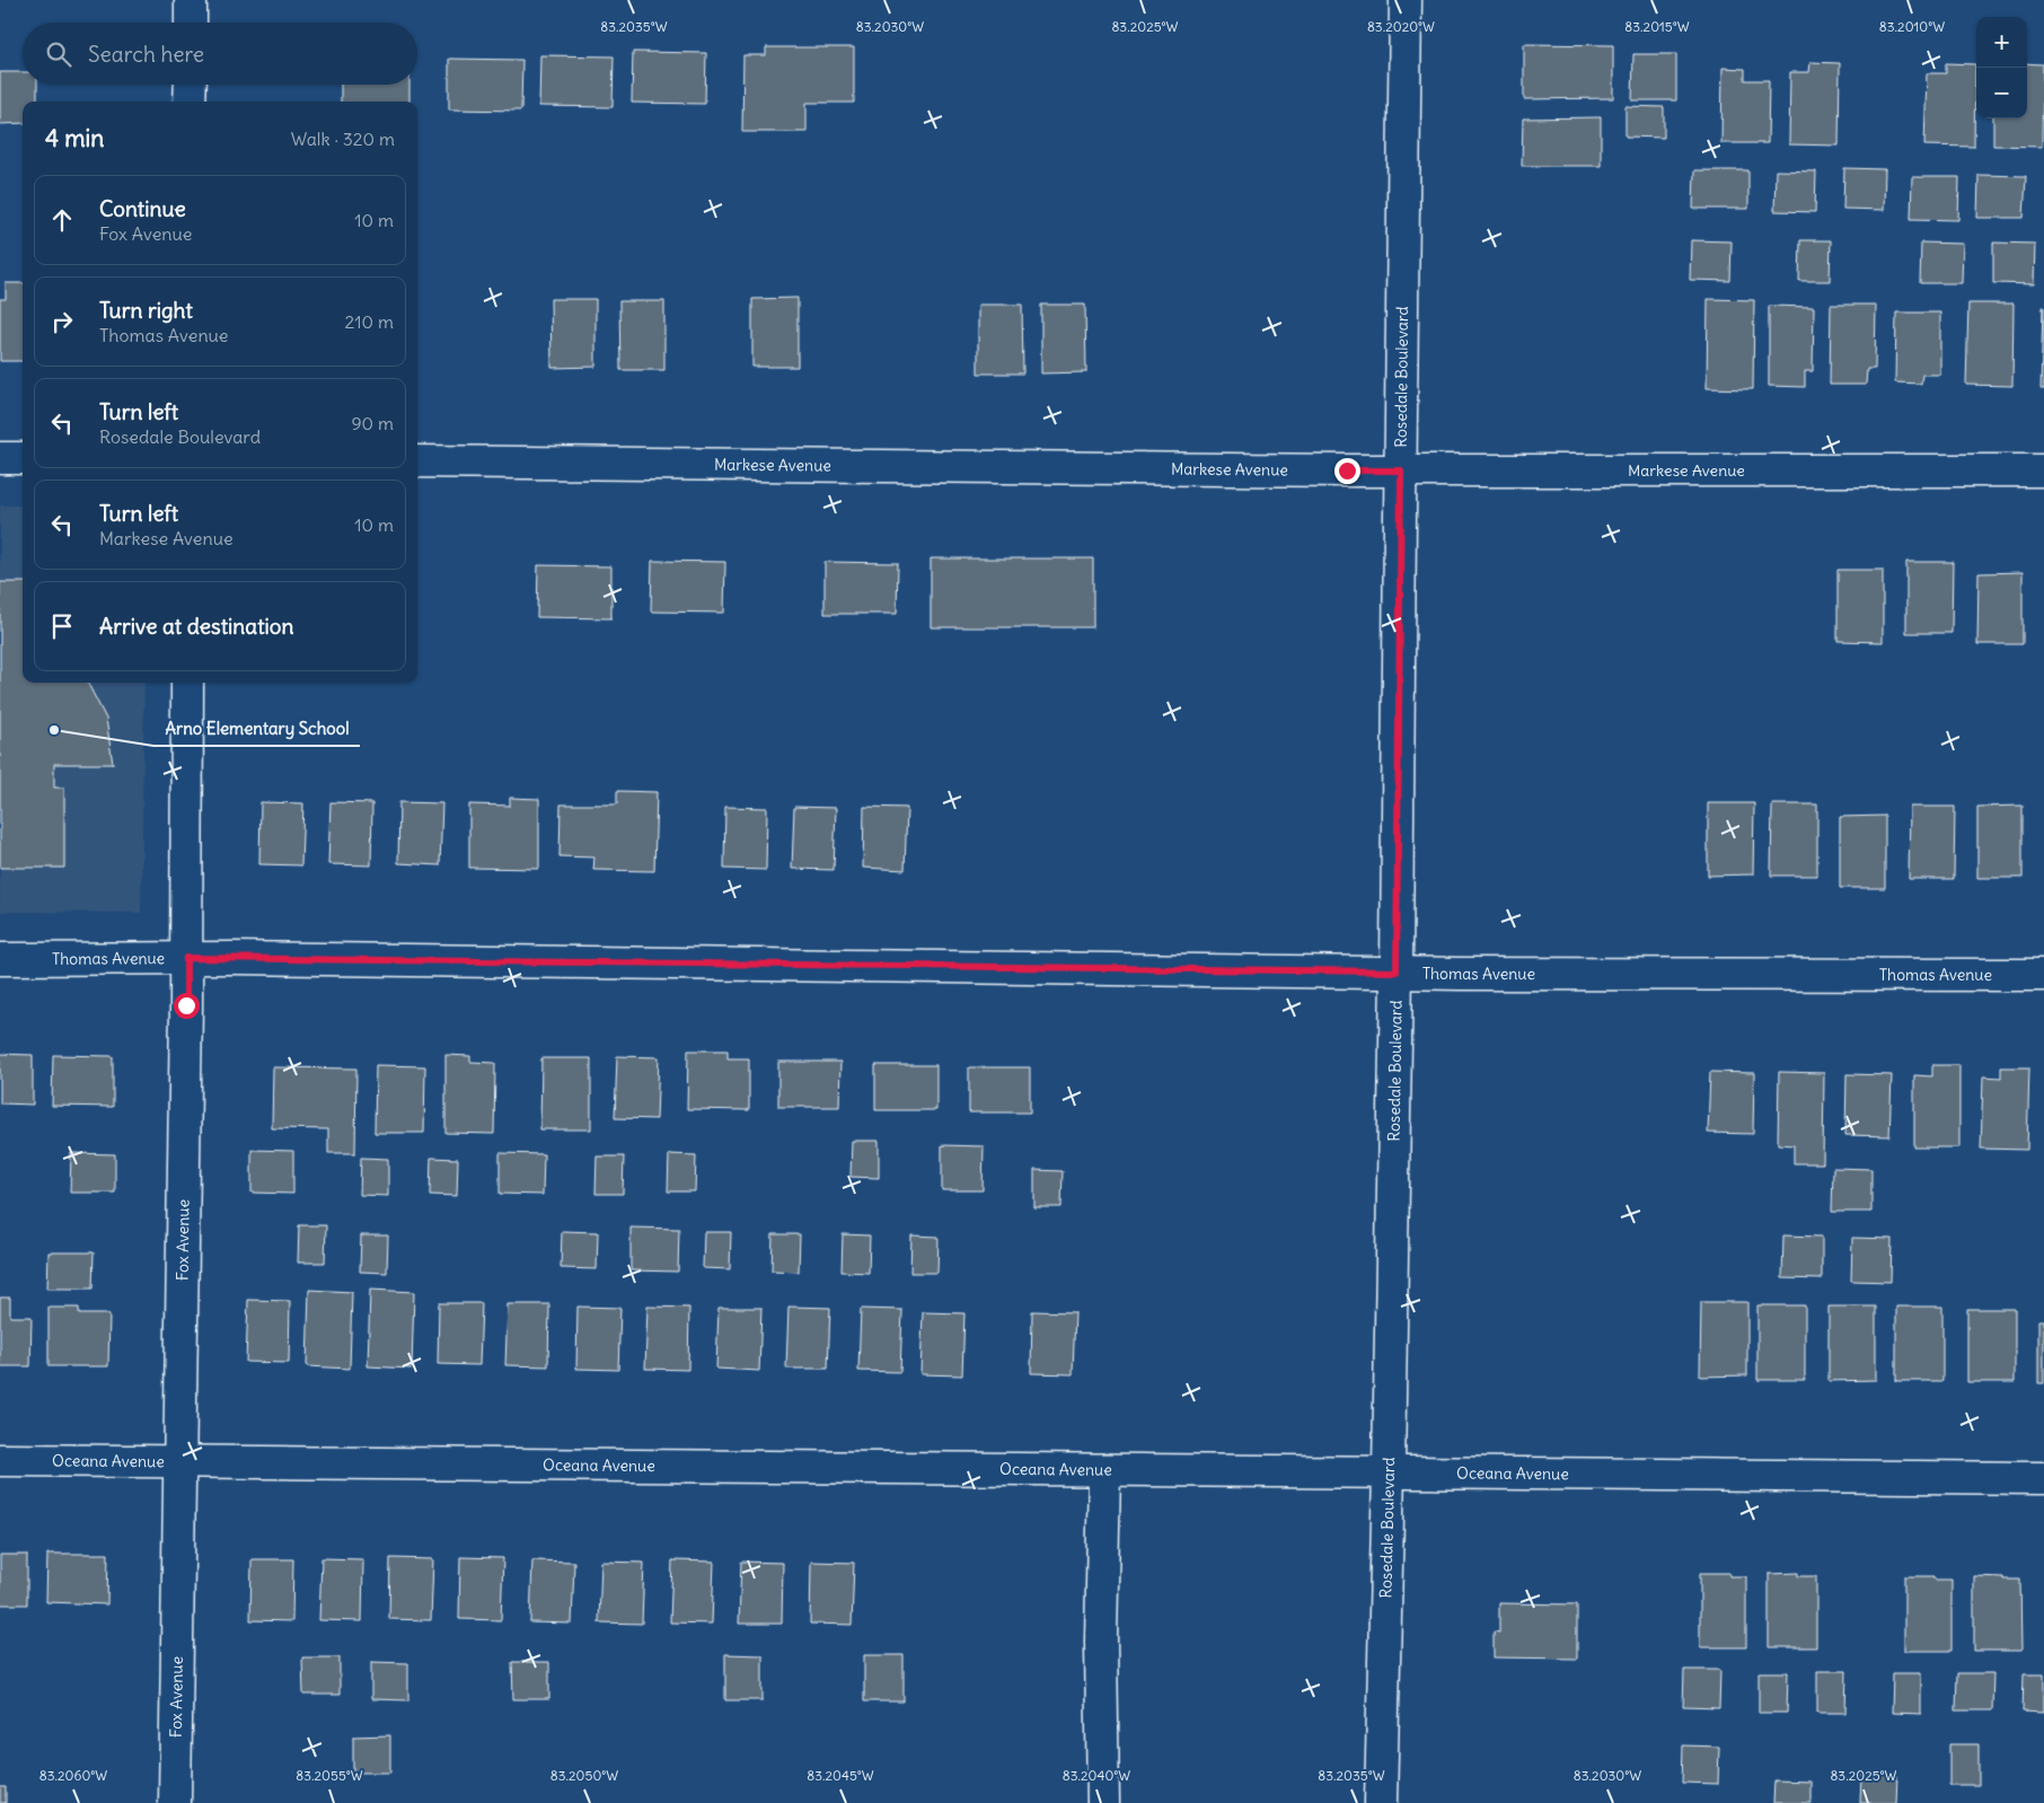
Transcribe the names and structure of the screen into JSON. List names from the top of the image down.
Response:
{
  "streets": {
    "street": [
      "Rosedale Boulevard",
      "Markese Avenue",
      "Thomas Avenue",
      "Fox Avenue",
      "Oceana Avenue"
    ]
  },
  "crossings": [
    ["Rosedale Boulevard", "Markese Avenue"],
    ["Rosedale Boulevard", "Thomas Avenue"],
    ["Rosedale Boulevard", "Oceana Avenue"],
    ["Thomas Avenue", "Fox Avenue"],
    ["Fox Avenue", "Oceana Avenue"]
  ],
  "places": ["Arno Elementary School"],
  "page": {
    "map_buttons": ["+", "−"],
    "search": "Search here",
    "heading": ["4 min", "Walk · 320 m"],
    "list": [
      ["Continue", "Fox Avenue", "10 m"],
      ["Turn right", "Thomas Avenue", "210 m"],
      ["Turn left", "Rosedale Boulevard", "90 m"],
      ["Turn left", "Markese Avenue", "10 m"],
      "Arrive at destination"
    ]
  },
  "coordinates": [
    "83.2035°W",
    "83.2030°W",
    "83.2025°W",
    "83.2020°W",
    "83.2015°W",
    "83.2010°W",
    "83.2060°W",
    "83.2055°W",
    "83.2050°W",
    "83.2045°W",
    "83.2040°W"
  ]
}
